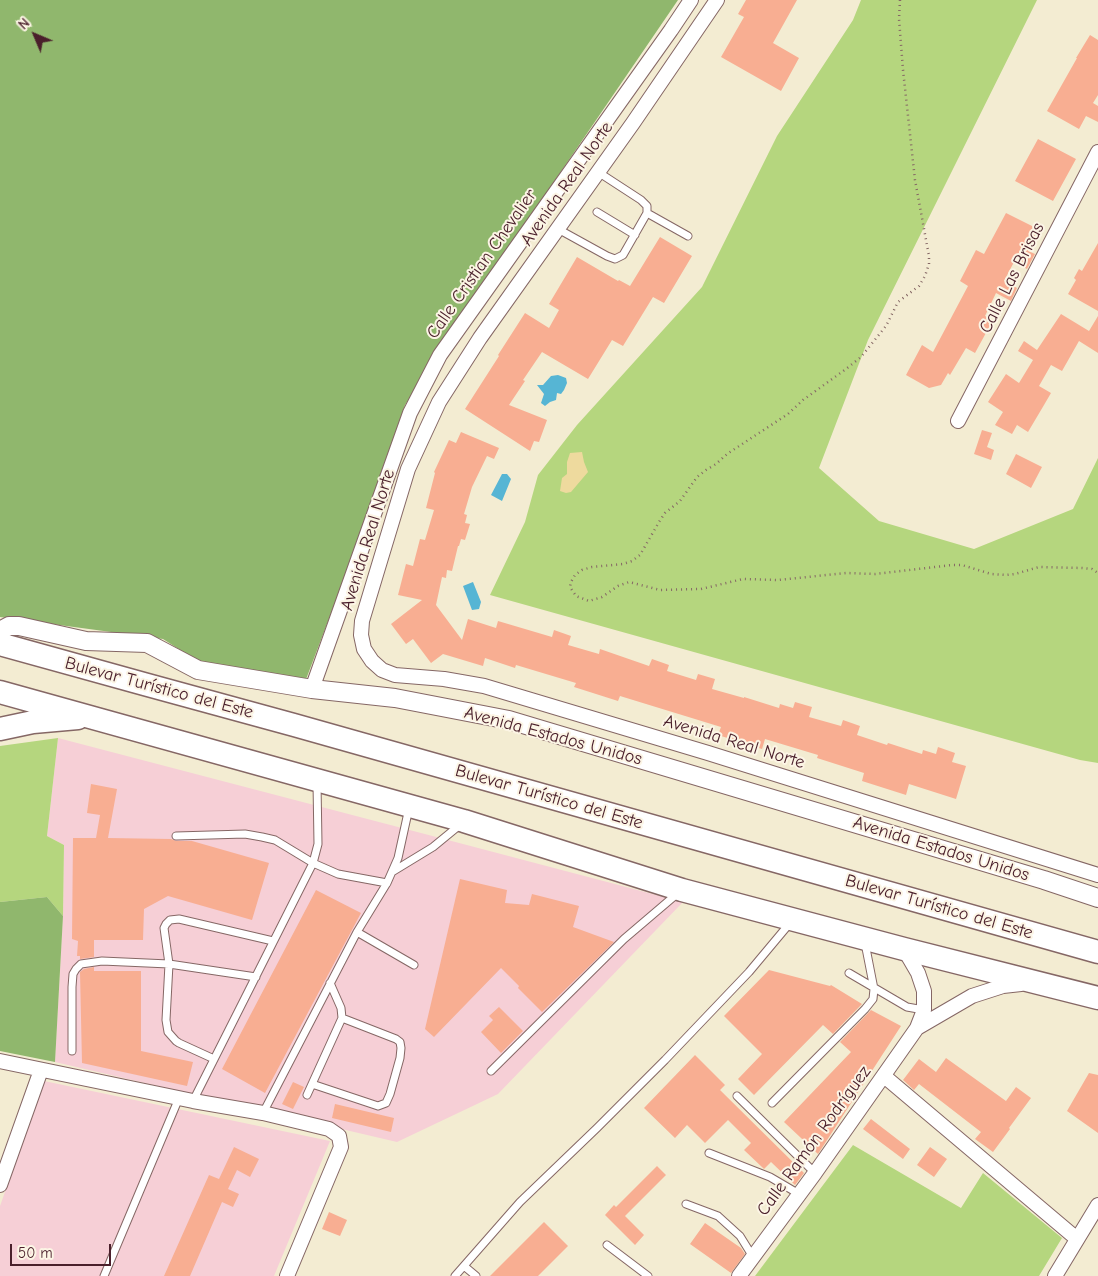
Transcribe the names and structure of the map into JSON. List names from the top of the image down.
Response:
{
  "streets": {
    "highway": ["Bulevar Turístico del Este"],
    "street": [
      "Avenida Real Norte",
      "Calle Cristian Chevalier",
      "Calle Las Brisas",
      "Avenida Estados Unidos",
      "Calle Ramón Rodríguez"
    ]
  },
  "crossings": [
    ["Calle Cristian Chevalier", "Avenida Estados Unidos"]
  ],
  "scale_bar": "50 m",
  "north": "top left"
}
